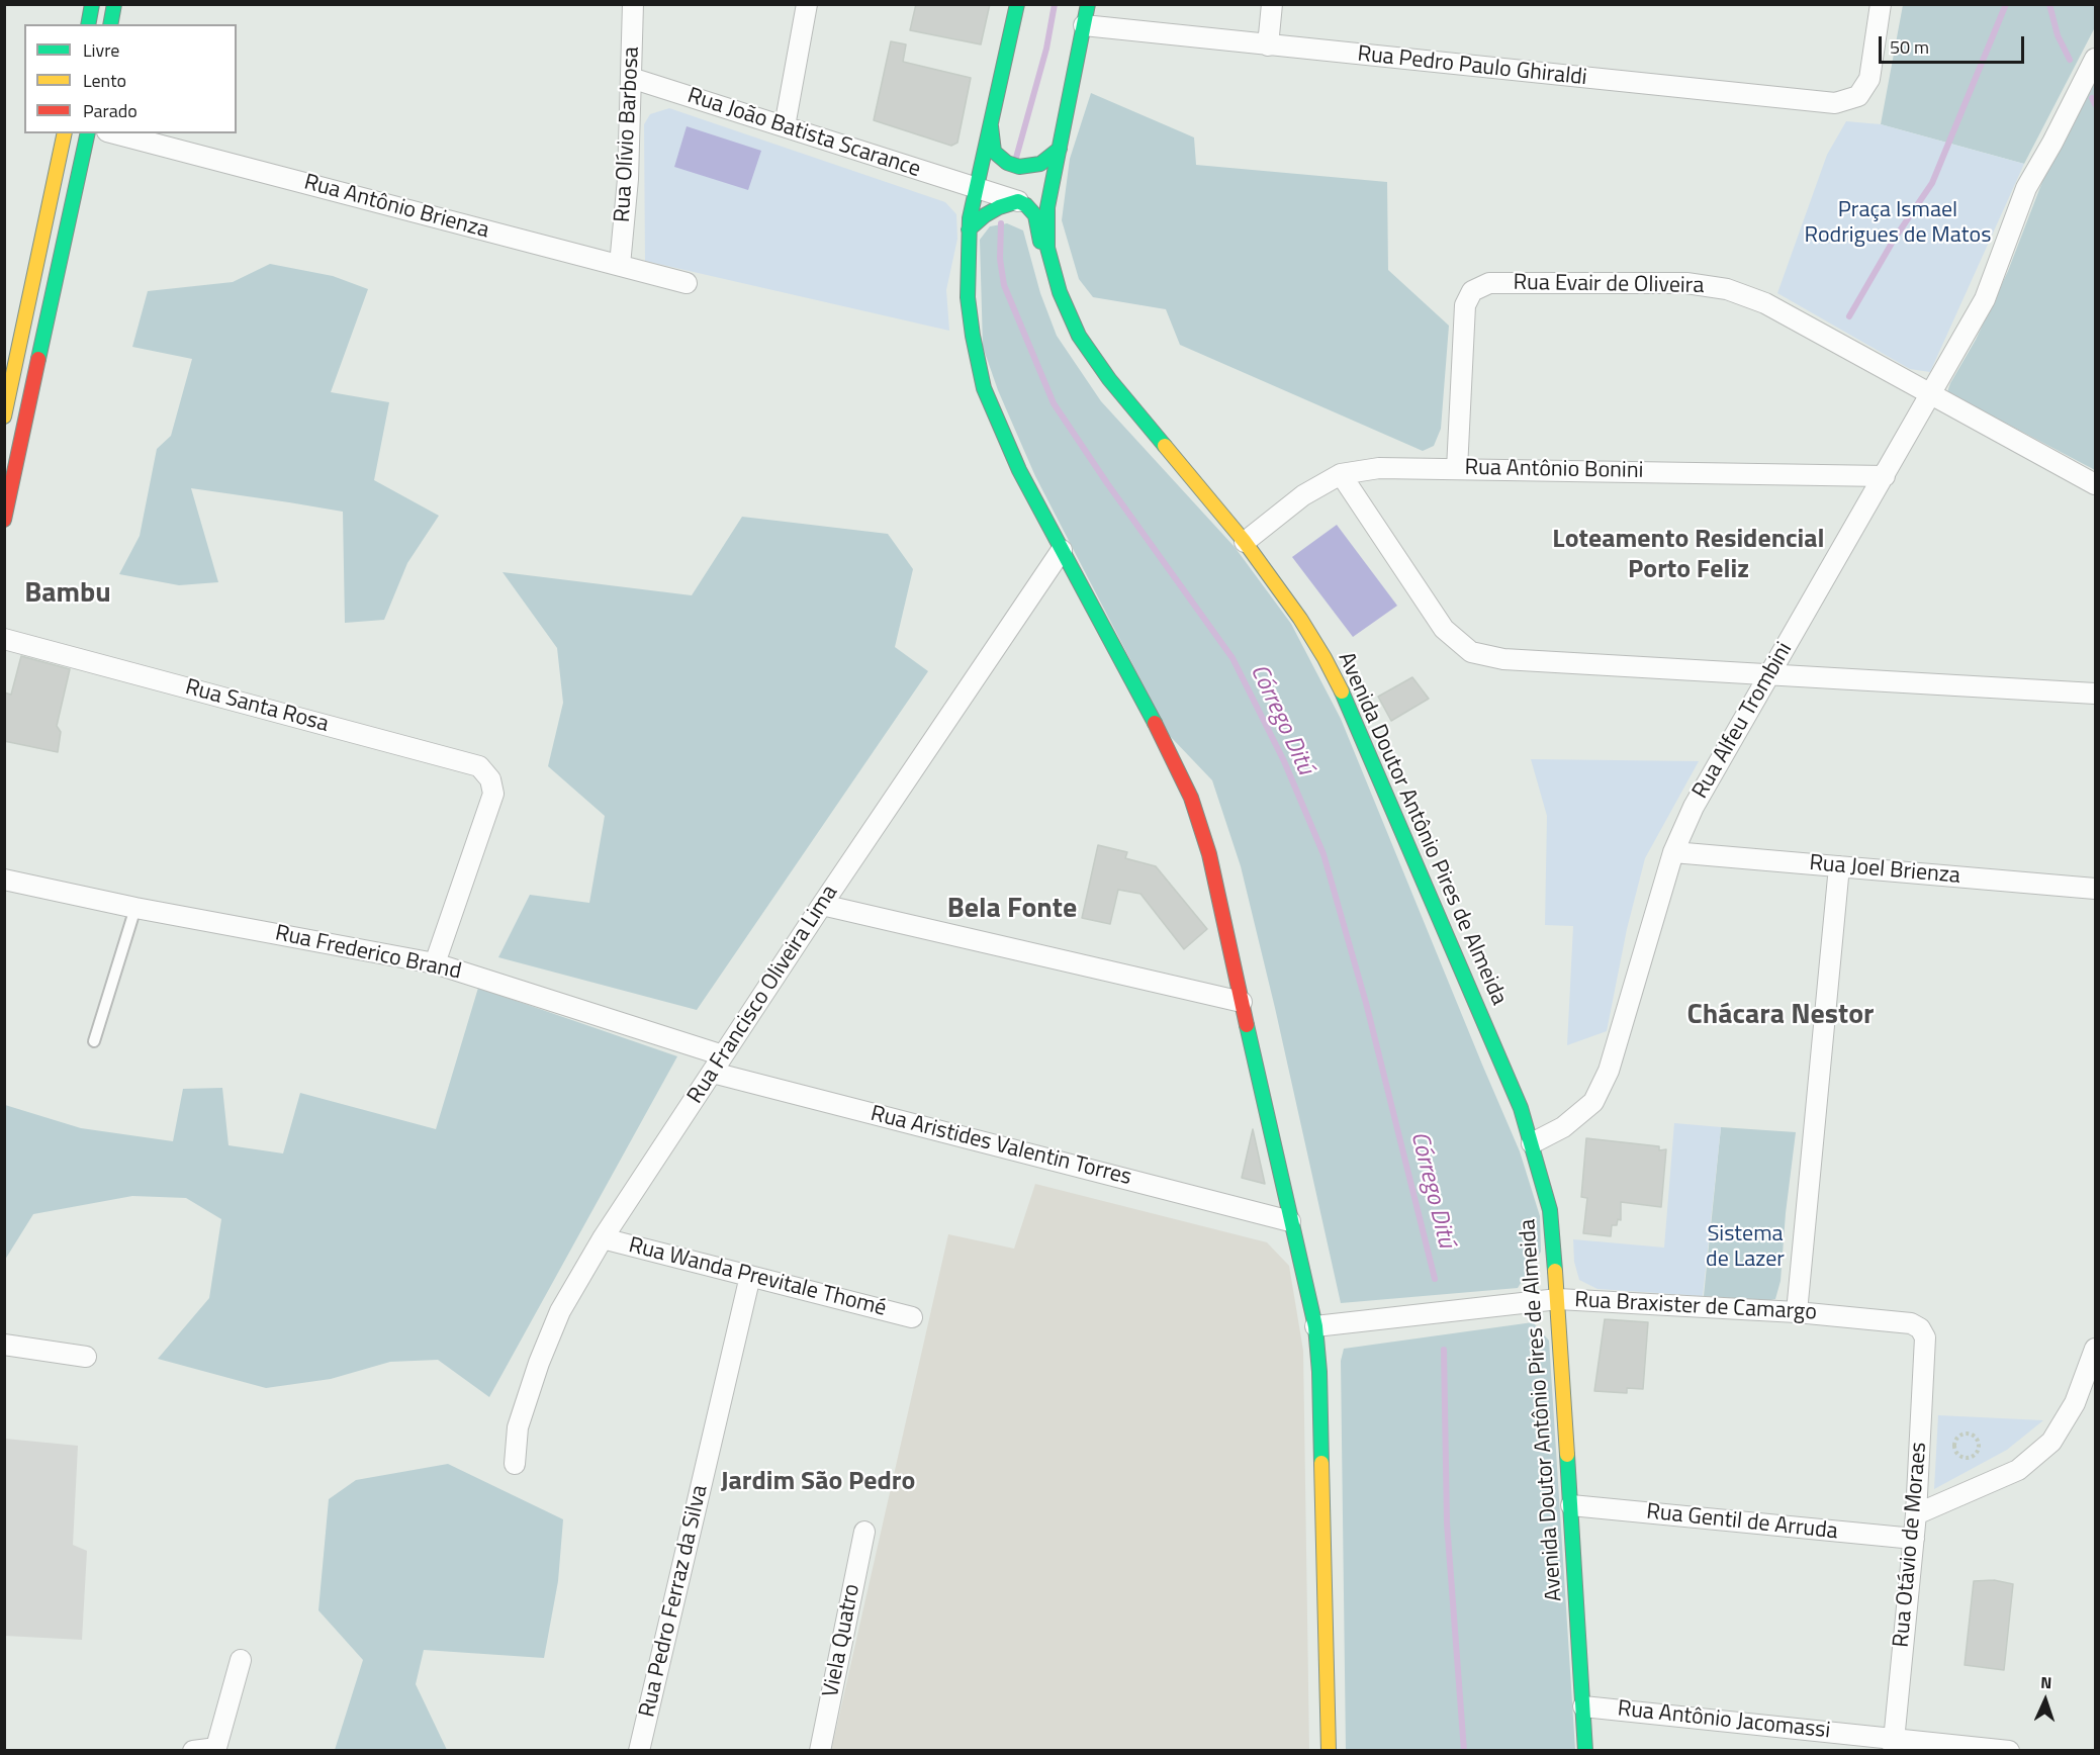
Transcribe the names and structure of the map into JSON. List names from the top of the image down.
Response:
{
  "streets": {
    "main road": ["Avenida Doutor Antônio Pires de Almeida"],
    "street": [
      "Rua Pedro Paulo Ghiraldi",
      "Rua João Batista Scarance",
      "Rua Olívio Barbosa",
      "Rua Antônio Brienza",
      "Rua Evair de Oliveira",
      "Rua Antônio Bonini",
      "Rua Santa Rosa",
      "Rua Alfeu Trombini",
      "Rua Joel Brienza",
      "Rua Frederico Brand",
      "Rua Francisco Oliveira Lima",
      "Rua Aristides Valentin Torres",
      "Rua Wanda Previtale Thomé",
      "Rua Braxister de Camargo",
      "Rua Gentil de Arruda",
      "Rua Otávio de Moraes",
      "Rua Pedro Ferraz da Silva",
      "Viela Quatro",
      "Rua Antônio Jacomassi"
    ]
  },
  "crossings": [
    ["Rua Pedro Paulo Ghiraldi", "Avenida Doutor Antônio Pires de Almeida"],
    ["Rua João Batista Scarance", "Rua Olívio Barbosa"],
    ["Rua Olívio Barbosa", "Rua Antônio Brienza"],
    ["Rua Evair de Oliveira", "Rua Antônio Bonini"],
    ["Rua Evair de Oliveira", "Rua Alfeu Trombini"],
    ["Rua Antônio Bonini", "Rua Alfeu Trombini"],
    ["Rua Antônio Bonini", "Avenida Doutor Antônio Pires de Almeida"],
    ["Rua Santa Rosa", "Rua Frederico Brand"],
    ["Rua Alfeu Trombini", "Avenida Doutor Antônio Pires de Almeida"],
    ["Rua Alfeu Trombini", "Rua Joel Brienza"],
    ["Avenida Doutor Antônio Pires de Almeida", "Rua Braxister de Camargo"],
    ["Avenida Doutor Antônio Pires de Almeida", "Rua Gentil de Arruda"],
    ["Avenida Doutor Antônio Pires de Almeida", "Rua Antônio Jacomassi"],
    ["Rua Frederico Brand", "Rua Francisco Oliveira Lima"],
    ["Rua Frederico Brand", "Rua Aristides Valentin Torres"],
    ["Rua Francisco Oliveira Lima", "Rua Aristides Valentin Torres"],
    ["Rua Francisco Oliveira Lima", "Rua Wanda Previtale Thomé"],
    ["Rua Wanda Previtale Thomé", "Rua Pedro Ferraz da Silva"],
    ["Rua Braxister de Camargo", "Rua Otávio de Moraes"],
    ["Rua Gentil de Arruda", "Rua Otávio de Moraes"],
    ["Rua Otávio de Moraes", "Rua Antônio Jacomassi"]
  ],
  "districts": [
    "Loteamento Residencial Porto Feliz",
    "Bambu",
    "Bela Fonte",
    "Chácara Nestor",
    "Jardim São Pedro"
  ],
  "water": ["Córrego Ditú"],
  "parks": ["Praça Ismael Rodrigues de Matos", "Sistema de Lazer"],
  "legend": ["Livre", "Lento", "Parado"],
  "scale_bar": "50 m",
  "north": "top"
}
